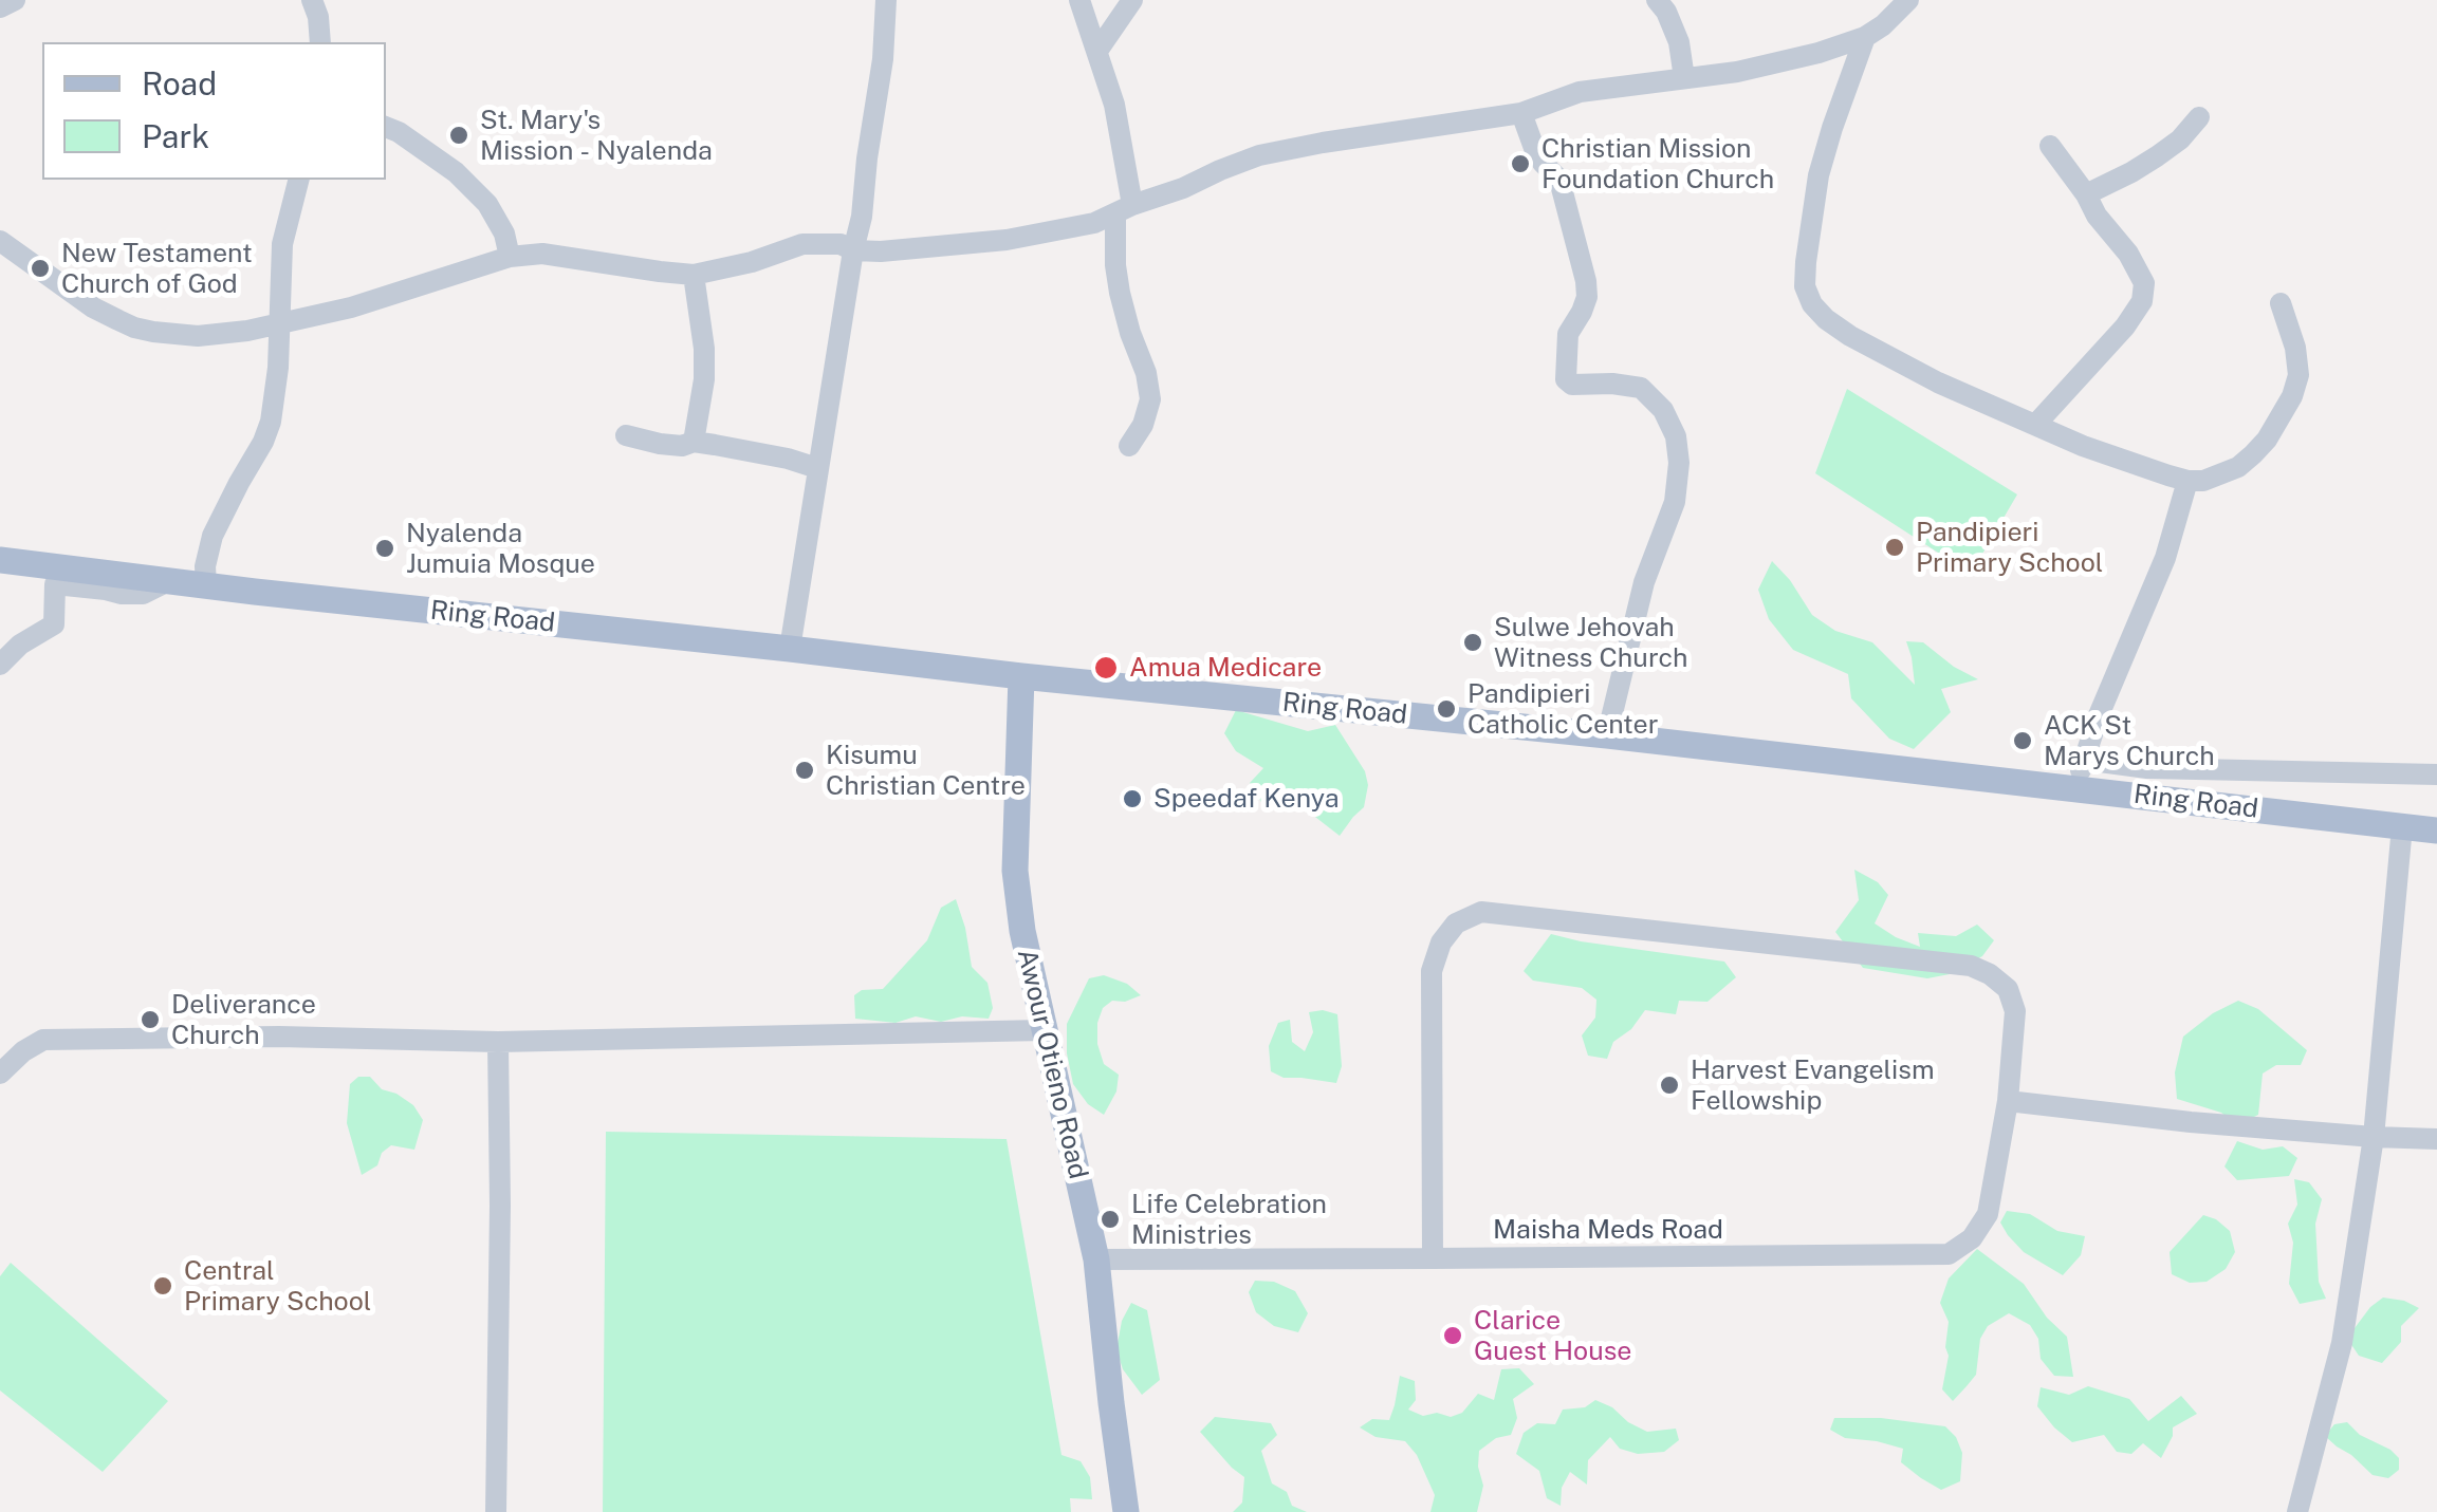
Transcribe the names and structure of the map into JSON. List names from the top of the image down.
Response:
{
  "streets": {
    "main road": ["Ring Road", "Awour Otieno Road"],
    "street": ["Maisha Meds Road"]
  },
  "crossings": [
    ["Ring Road", "Awour Otieno Road"],
    ["Awour Otieno Road", "Maisha Meds Road"]
  ],
  "places": [
    "St. Mary's Mission - Nyalenda",
    "Christian Mission Foundation Church",
    "New Testament Church of God",
    "Pandipieri Primary School",
    "Nyalenda Jumuia Mosque",
    "Sulwe Jehovah Witness Church",
    "Amua Medicare",
    "Pandipieri Catholic Center",
    "ACK St Marys Church",
    "Kisumu Christian Centre",
    "Speedaf Kenya",
    "Deliverance Church",
    "Harvest Evangelism Fellowship",
    "Life Celebration Ministries",
    "Central Primary School",
    "Clarice Guest House"
  ],
  "legend": ["Road", "Park"]
}
